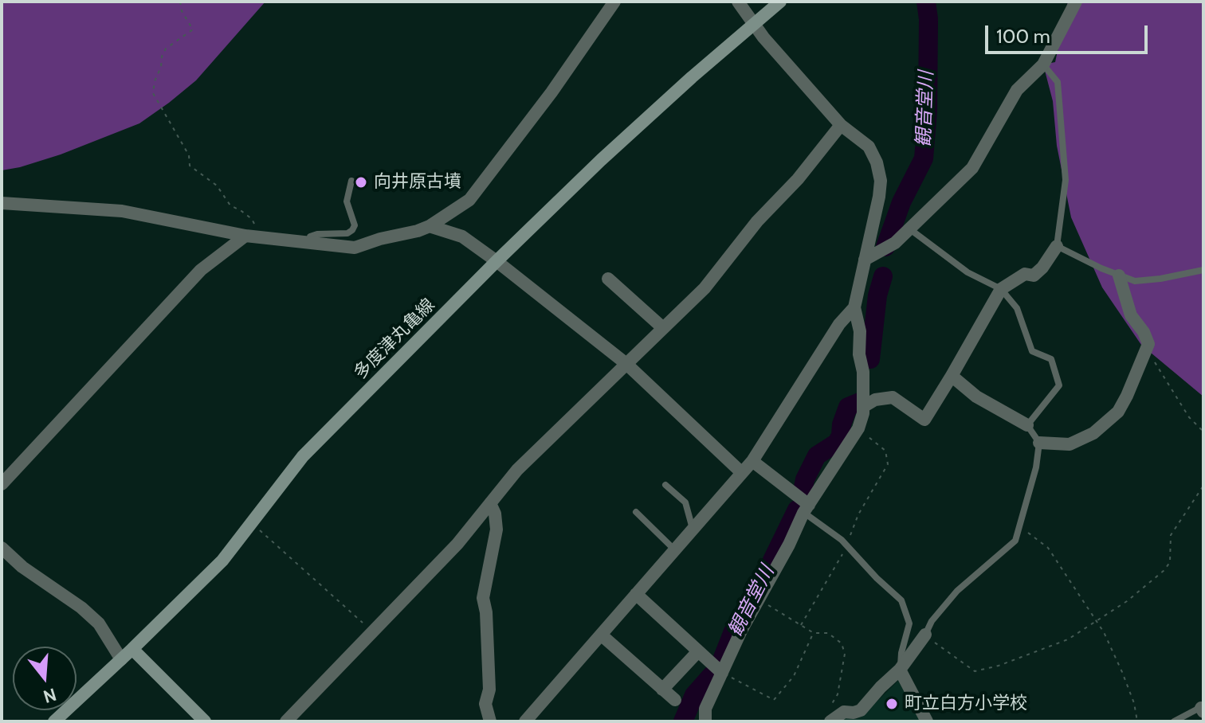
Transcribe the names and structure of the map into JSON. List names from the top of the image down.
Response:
{
  "streets": {
    "main road": ["多度津丸亀線"]
  },
  "water": ["観音堂川"],
  "places": ["向井原古墳", "町立白方小学校"],
  "scale_bar": "100 m",
  "north": "bottom"
}
